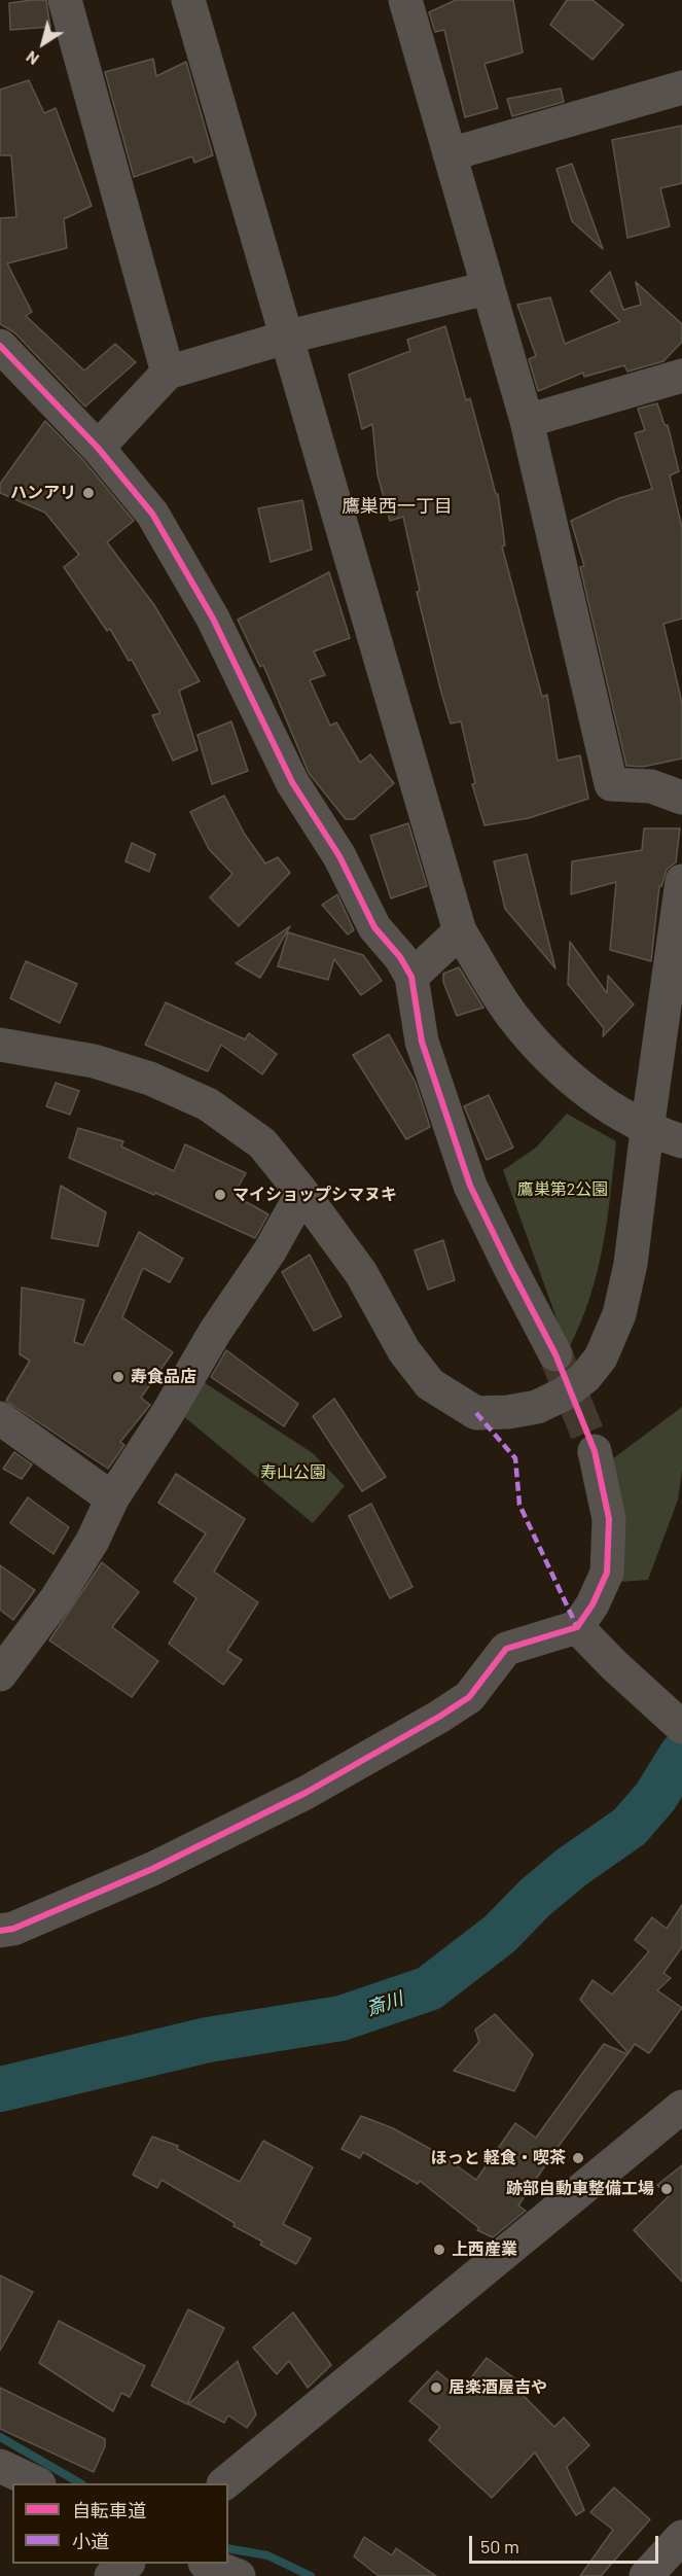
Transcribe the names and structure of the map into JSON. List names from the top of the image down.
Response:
{
  "districts": ["鷹巣西一丁目"],
  "water": ["斎川"],
  "parks": ["鷹巣第2公園", "寿山公園"],
  "places": [
    "ハンアリ",
    "マイショップシマヌキ",
    "寿食品店",
    "ほっと 軽食・喫茶",
    "跡部自動車整備工場",
    "上西産業",
    "居楽酒屋吉や"
  ],
  "legend": ["自転車道", "小道"],
  "scale_bar": "50 m",
  "north": "bottom left"
}
